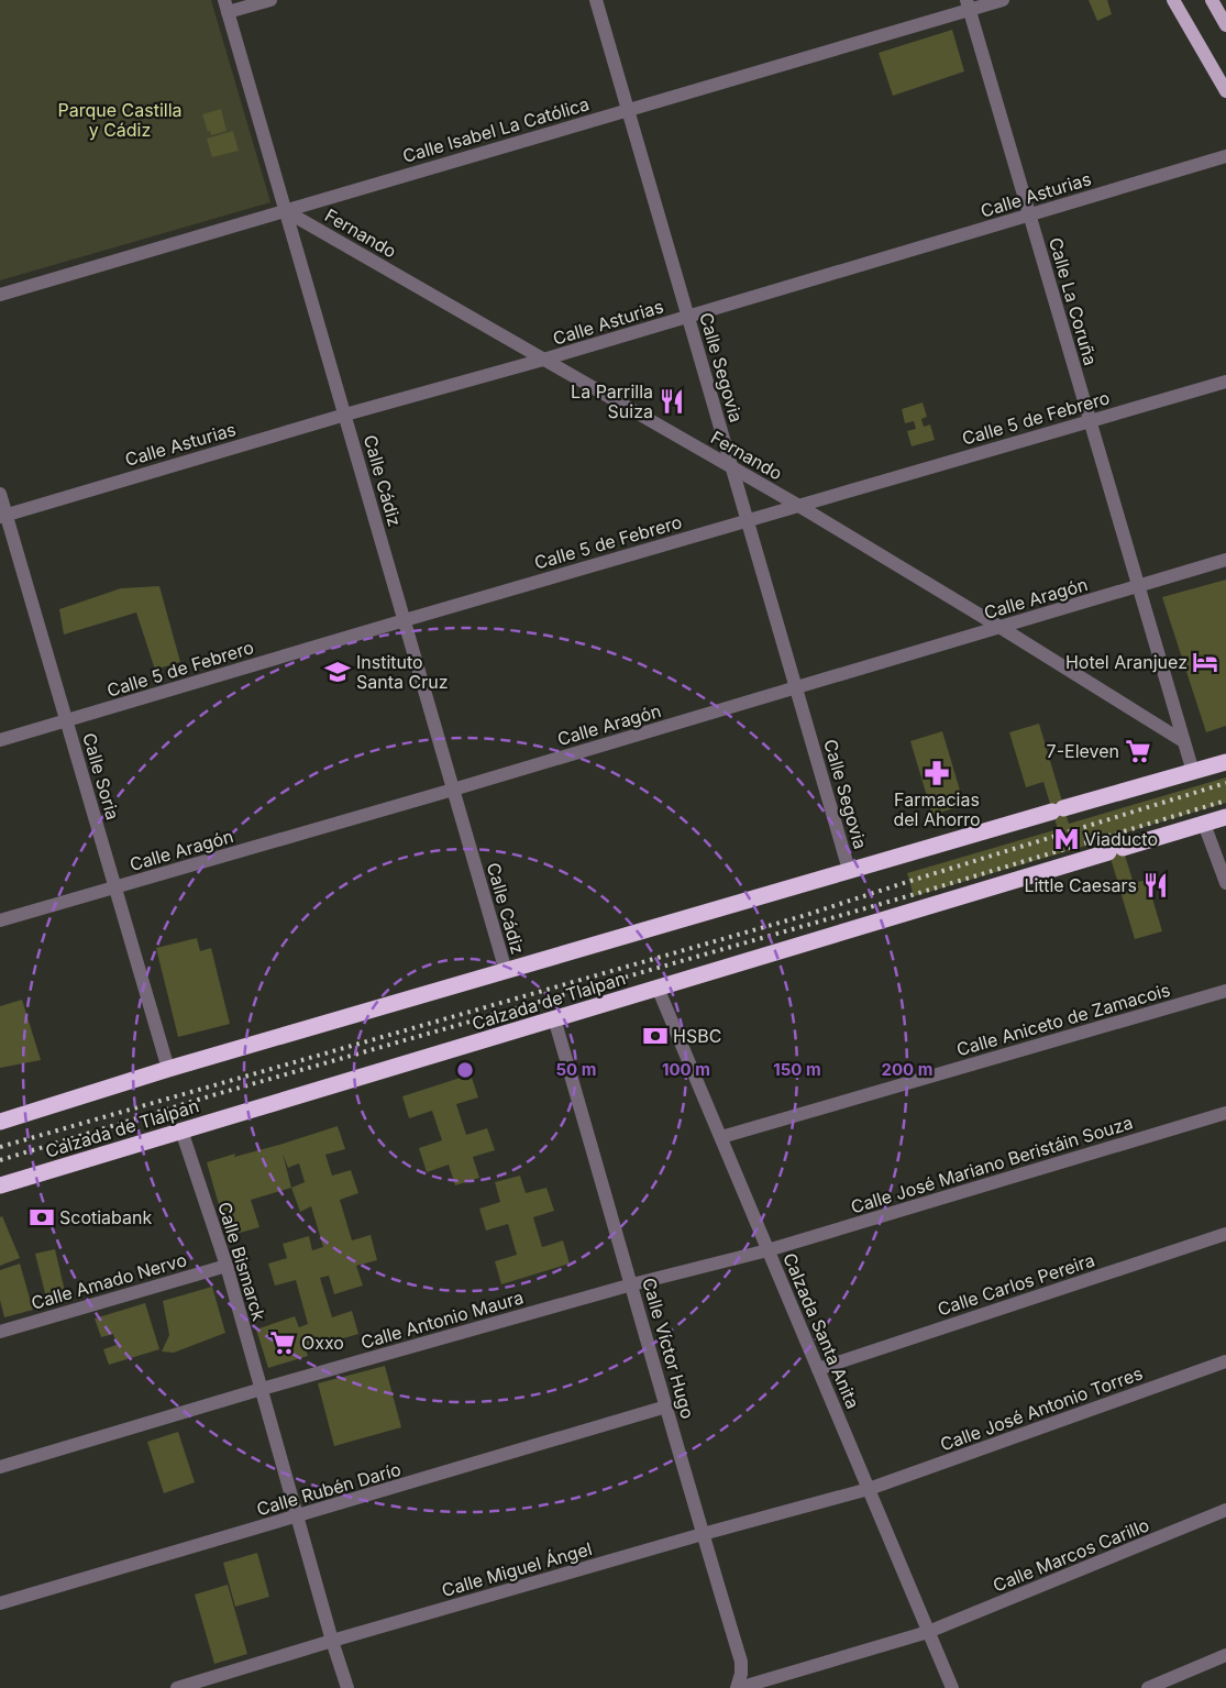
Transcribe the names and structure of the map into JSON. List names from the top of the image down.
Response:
{
  "streets": {
    "highway": ["Calzada de Tlalpan"],
    "street": [
      "Calle Isabel La Católica",
      "Calle Asturias",
      "Fernando",
      "Calle La Coruña",
      "Calle Segovia",
      "Calle 5 de Febrero",
      "Calle Cádiz",
      "Calle Aragón",
      "Calle Soria",
      "Calle Aniceto de Zamacois",
      "Calle José Mariano Beristáin Souza",
      "Calle Bismarck",
      "Calle Amado Nervo",
      "Calle Carlos Pereira",
      "Calle Antonio Maura",
      "Calzada Santa Anita",
      "Calle Víctor Hugo",
      "Calle José Antonio Torres",
      "Calle Rubén Darío",
      "Calle Marcos Carillo",
      "Calle Miguel Ángel"
    ]
  },
  "crossings": [
    ["Calle Isabel La Católica", "Fernando"],
    ["Calle Isabel La Católica", "Calle La Coruña"],
    ["Calle Isabel La Católica", "Calle Segovia"],
    ["Calle Isabel La Católica", "Calle Cádiz"],
    ["Calle Asturias", "Fernando"],
    ["Calle Asturias", "Calle La Coruña"],
    ["Calle Asturias", "Calle Segovia"],
    ["Calle Asturias", "Calle Cádiz"],
    ["Calle Asturias", "Calle Soria"],
    ["Fernando", "Calle La Coruña"],
    ["Fernando", "Calle Segovia"],
    ["Fernando", "Calle 5 de Febrero"],
    ["Fernando", "Calle Cádiz"],
    ["Fernando", "Calle Aragón"],
    ["Calle La Coruña", "Calle 5 de Febrero"],
    ["Calle La Coruña", "Calle Aragón"],
    ["Calle Segovia", "Calle 5 de Febrero"],
    ["Calle Segovia", "Calle Aragón"],
    ["Calle 5 de Febrero", "Calle Cádiz"],
    ["Calle 5 de Febrero", "Calle Soria"],
    ["Calle Cádiz", "Calle Aragón"],
    ["Calle Aragón", "Calle Soria"],
    ["Calzada de Tlalpan", "Calle Bismarck"],
    ["Calzada de Tlalpan", "Calzada Santa Anita"],
    ["Calzada de Tlalpan", "Calle Víctor Hugo"],
    ["Calle Aniceto de Zamacois", "Calzada Santa Anita"],
    ["Calle José Mariano Beristáin Souza", "Calle Antonio Maura"],
    ["Calle José Mariano Beristáin Souza", "Calzada Santa Anita"],
    ["Calle Bismarck", "Calle Amado Nervo"],
    ["Calle Bismarck", "Calle Antonio Maura"],
    ["Calle Bismarck", "Calle Rubén Darío"],
    ["Calle Bismarck", "Calle Miguel Ángel"],
    ["Calle Carlos Pereira", "Calzada Santa Anita"],
    ["Calle Antonio Maura", "Calzada Santa Anita"],
    ["Calle Antonio Maura", "Calle Víctor Hugo"],
    ["Calzada Santa Anita", "Calle José Antonio Torres"],
    ["Calzada Santa Anita", "Calle Marcos Carillo"],
    ["Calzada Santa Anita", "Calle Miguel Ángel"],
    ["Calle Víctor Hugo", "Calle Rubén Darío"],
    ["Calle Víctor Hugo", "Calle Marcos Carillo"],
    ["Calle Víctor Hugo", "Calle Miguel Ángel"],
    ["Calle José Antonio Torres", "Calle Miguel Ángel"]
  ],
  "parks": ["Parque Castilla y Cádiz"],
  "places": {
    "restaurant": ["La Parrilla Suiza", "Little Caesars"],
    "hotel": ["Hotel Aranjuez"],
    "school or university": ["Instituto Santa Cruz"],
    "supermarket": ["7-Eleven", "Oxxo"],
    "pharmacy": ["Farmacias del Ahorro"],
    "metro station": ["Viaducto"],
    "bank": ["HSBC", "Scotiabank"]
  },
  "rings": [
    "50 m",
    "100 m",
    "150 m",
    "200 m"
  ]
}
